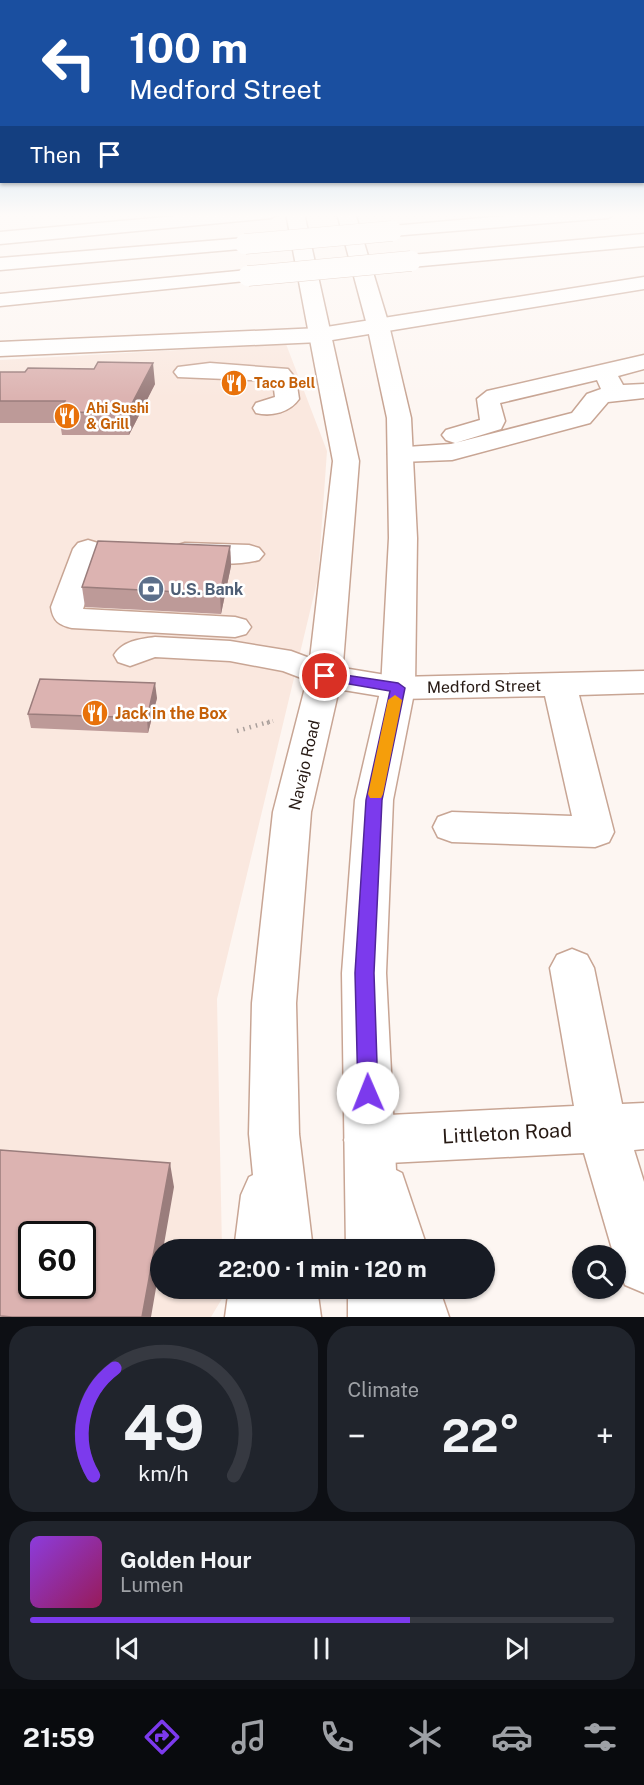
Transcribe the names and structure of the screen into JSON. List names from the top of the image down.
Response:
{
  "streets": {
    "main road": ["Medford Street", "Navajo Road", "Littleton Road"]
  },
  "crossings": [
    ["Medford Street", "Navajo Road"]
  ],
  "places": {
    "restaurant": ["Taco Bell", "Ahi Sushi & Grill", "Jack in the Box"],
    "bank": ["U.S. Bank"]
  },
  "page": {
    "turn": ["100 m", "Medford Street"],
    "then": "Then",
    "limit": "60",
    "trip": "22:00 · 1 min · 120 m",
    "tile": "Climate",
    "heat": ["−", "22°", "+"],
    "song": ["Golden Hour", "Lumen"],
    "tabs": "21:59",
    "gauge": ["49", "km/h"]
  }
}
